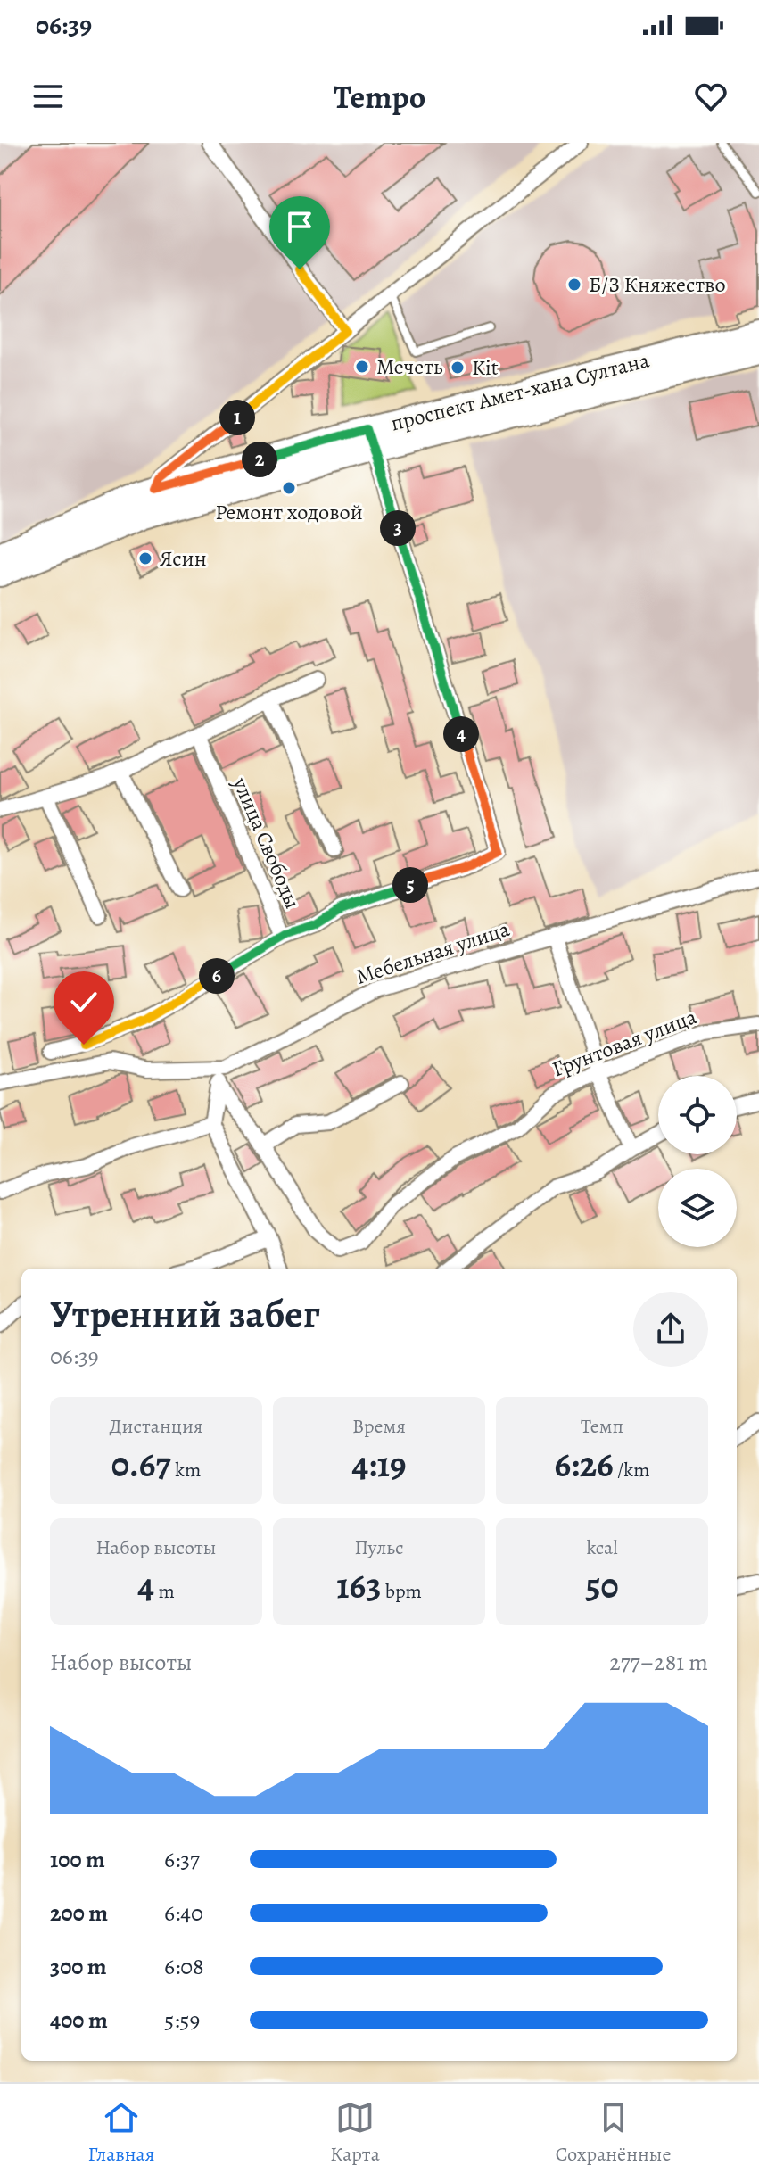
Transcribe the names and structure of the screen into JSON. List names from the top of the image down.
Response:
{
  "streets": {
    "main road": ["проспект Амет-хана Султана"],
    "street": ["улица Свободы", "Мебельная улица", "Грунтовая улица"]
  },
  "crossings": [
    ["проспект Амет-хана Султана", "улица Свободы"]
  ],
  "places": [
    "Б/З Княжество",
    "Мечеть",
    "Kit",
    "Ремонт ходовой",
    "Ясин"
  ],
  "page": {
    "status": "06:39",
    "header": "Tempo",
    "pins": [
      "1",
      "2",
      "3",
      "4",
      "5",
      "6"
    ],
    "heading": ["Утренний забег", "06:39"],
    "stats": [
      ["Дистанция", "0.67 km"],
      ["Время", "4:19"],
      ["Темп", "6:26 /km"],
      ["Набор высоты", "4 m"],
      ["Пульс", "163 bpm"],
      ["kcal", "50"]
    ],
    "chart": ["Набор высоты", "277–281 m"],
    "list": [
      {
        "name": "100 m",
        "note": "6:37"
      },
      {
        "name": "200 m",
        "note": "6:40"
      },
      {
        "name": "300 m",
        "note": "6:08"
      },
      {
        "name": "400 m",
        "note": "5:59"
      }
    ],
    "tabs": ["Главная", "Карта", "Сохранённые"]
  }
}
